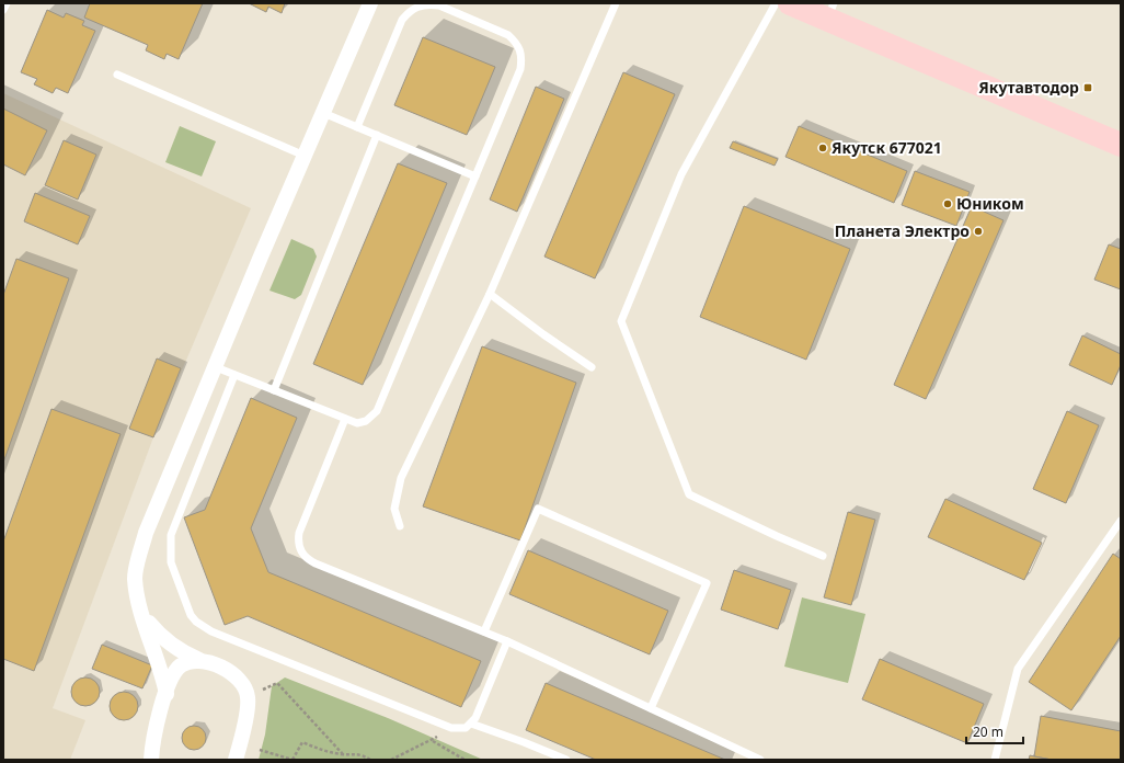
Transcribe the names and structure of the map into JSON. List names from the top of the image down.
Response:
{
  "places": {
    "transit": ["Якутавтодор"],
    "other": ["Якутск 677021", "Юником", "Планета Электро"]
  },
  "scale_bar": "20 m"
}
